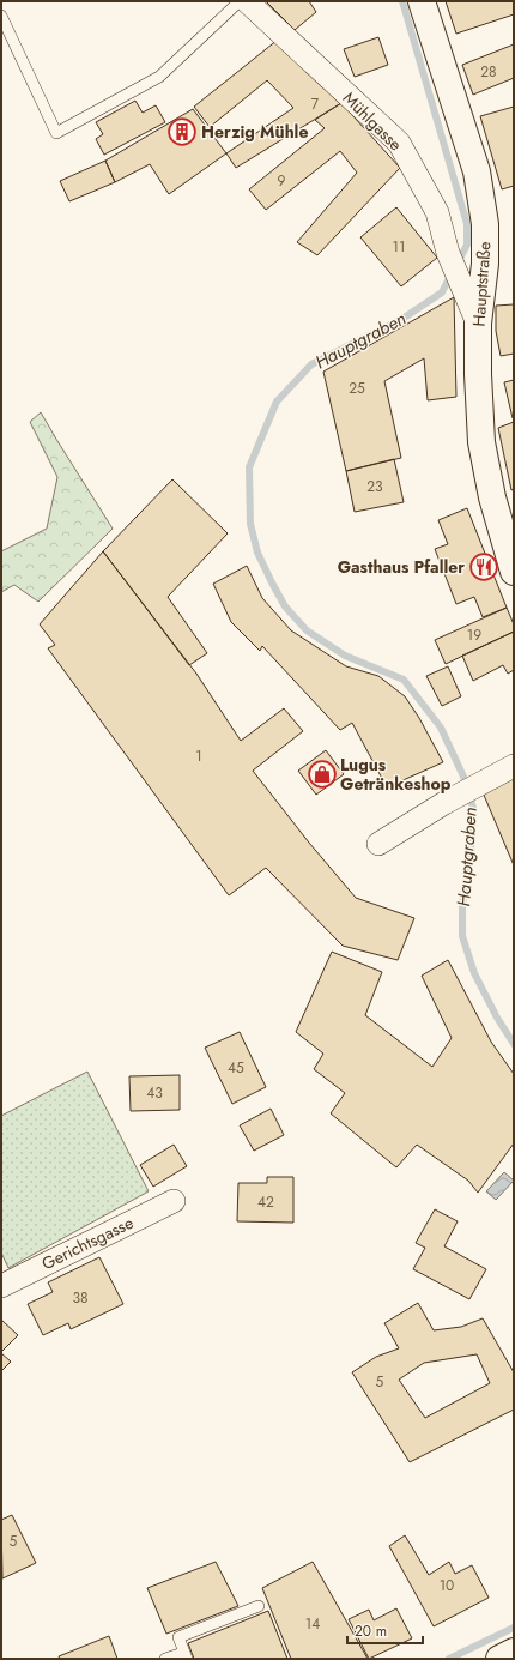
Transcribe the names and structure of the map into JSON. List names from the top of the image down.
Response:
{
  "streets": {
    "street": ["Mühlgasse", "Hauptstraße", "Gerichtsgasse"]
  },
  "crossings": [
    ["Mühlgasse", "Hauptstraße"]
  ],
  "water": ["Hauptgraben"],
  "places": {
    "building": ["Herzig Mühle"],
    "restaurant": ["Gasthaus Pfaller"],
    "shop": ["Lugus Getränkeshop"]
  },
  "house_numbers": [
    "28",
    "7",
    "9",
    "11",
    "25",
    "23",
    "19",
    "1",
    "45",
    "43",
    "42",
    "38",
    "5",
    "5",
    "10",
    "14"
  ],
  "scale_bar": "20 m"
}
